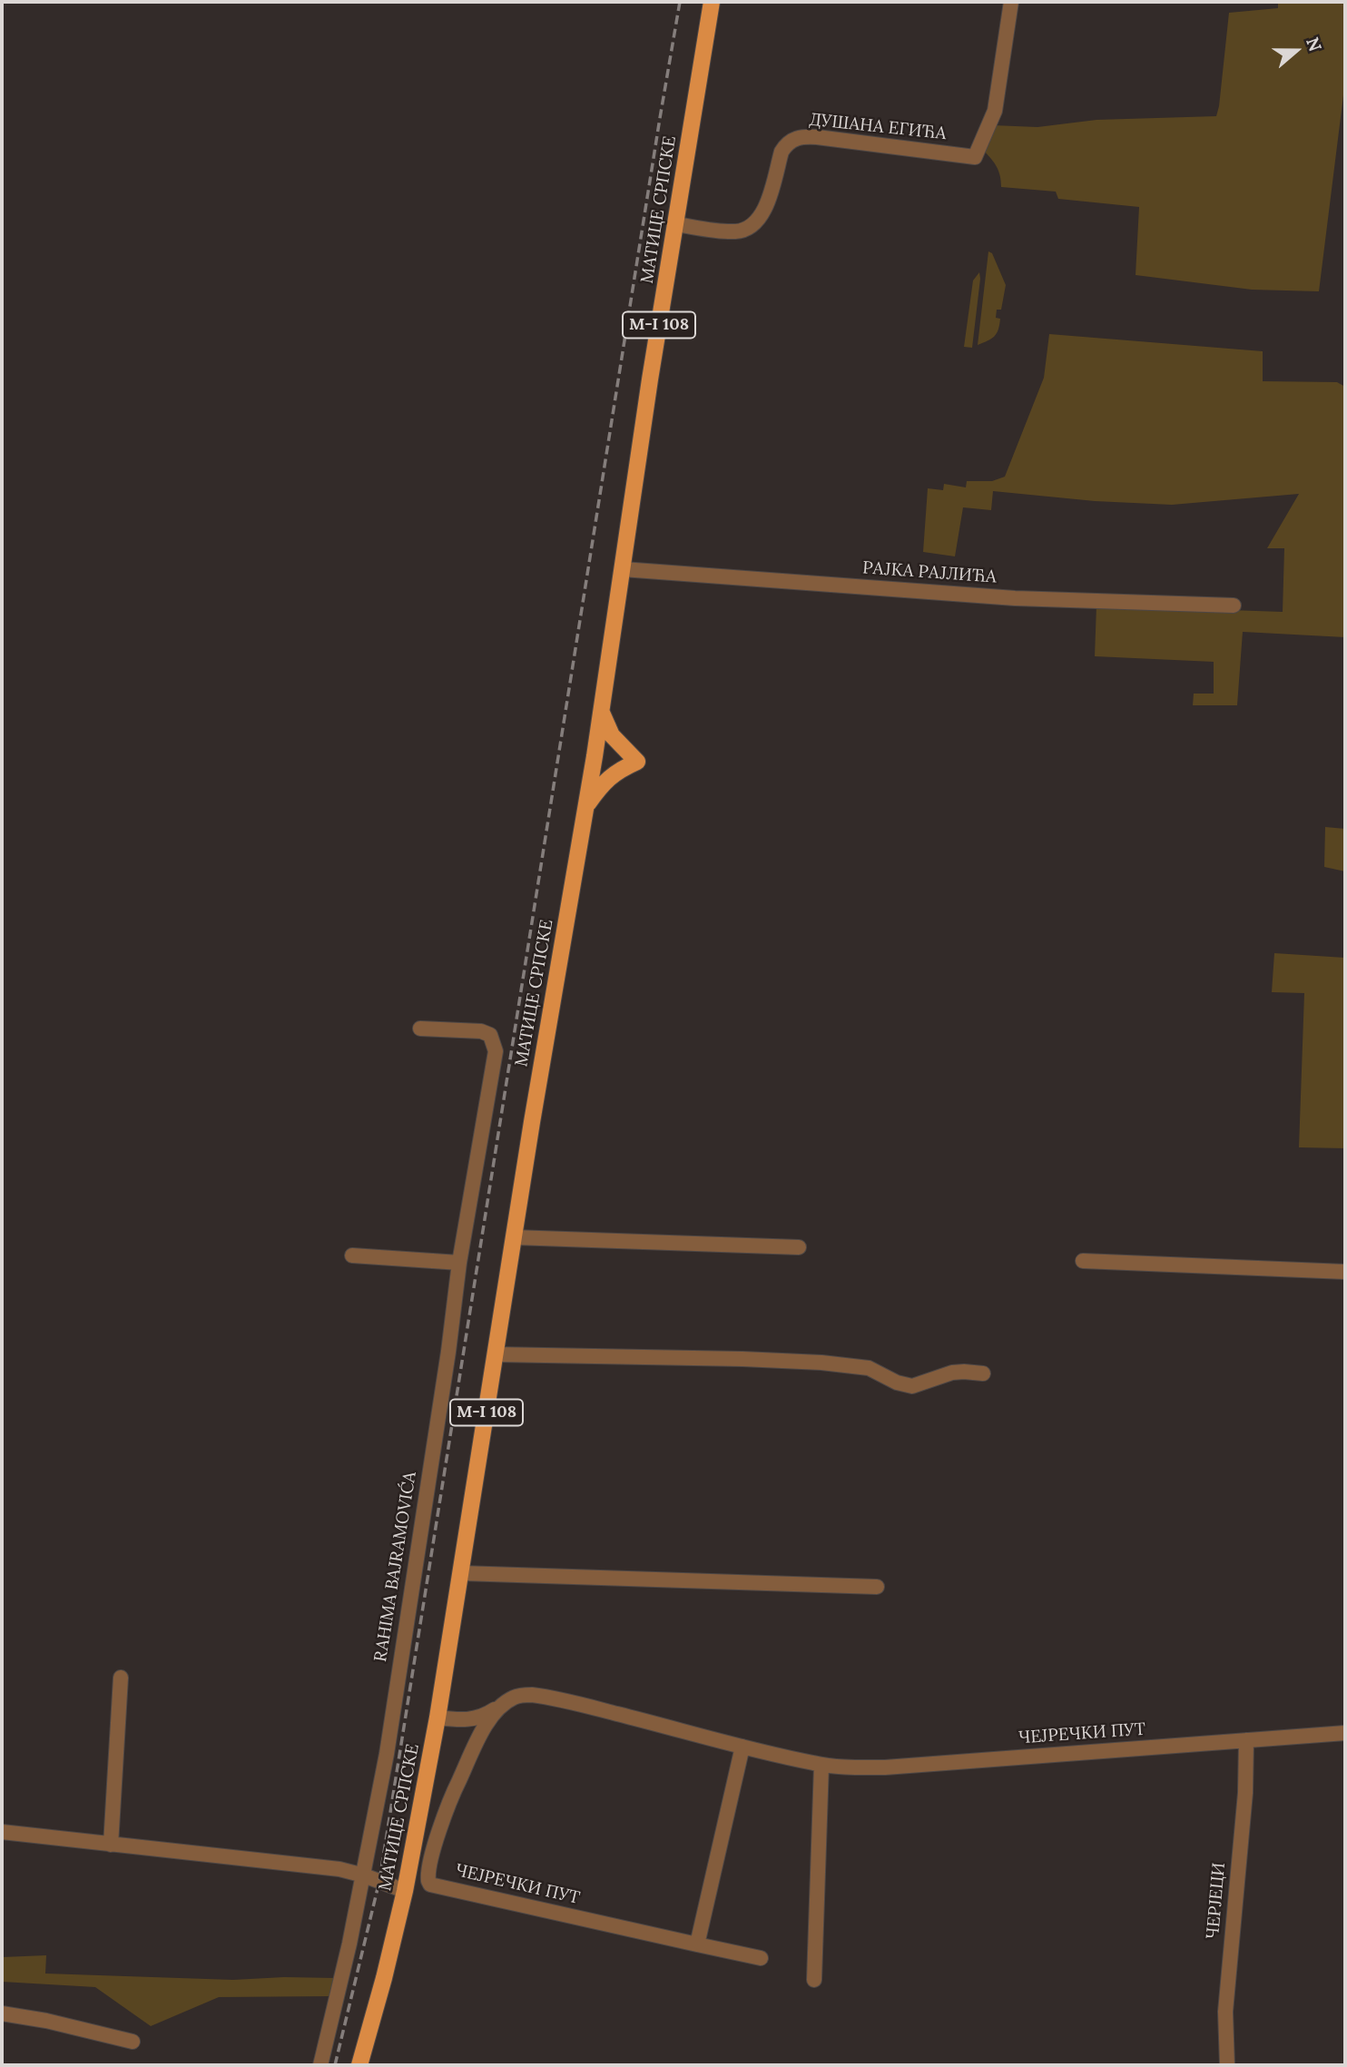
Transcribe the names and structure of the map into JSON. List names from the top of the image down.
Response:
{
  "streets": {
    "main road": ["МАТИЦЕ СРПСКЕ", "M-I 108"],
    "street": [
      "ДУШАНА ЕГИЋА",
      "РАЈКА РАЈЛИЋА",
      "RAHIMA BAJRAMOVIĆA",
      "ЧЕЈРЕЧКИ ПУТ",
      "ЧЕРЈЕЦИ"
    ]
  },
  "crossings": [
    ["ДУШАНА ЕГИЋА", "МАТИЦЕ СРПСКЕ"],
    ["МАТИЦЕ СРПСКЕ", "РАЈКА РАЈЛИЋА"],
    ["ЧЕЈРЕЧКИ ПУТ", "ЧЕРЈЕЦИ"]
  ],
  "north": "right"
}
